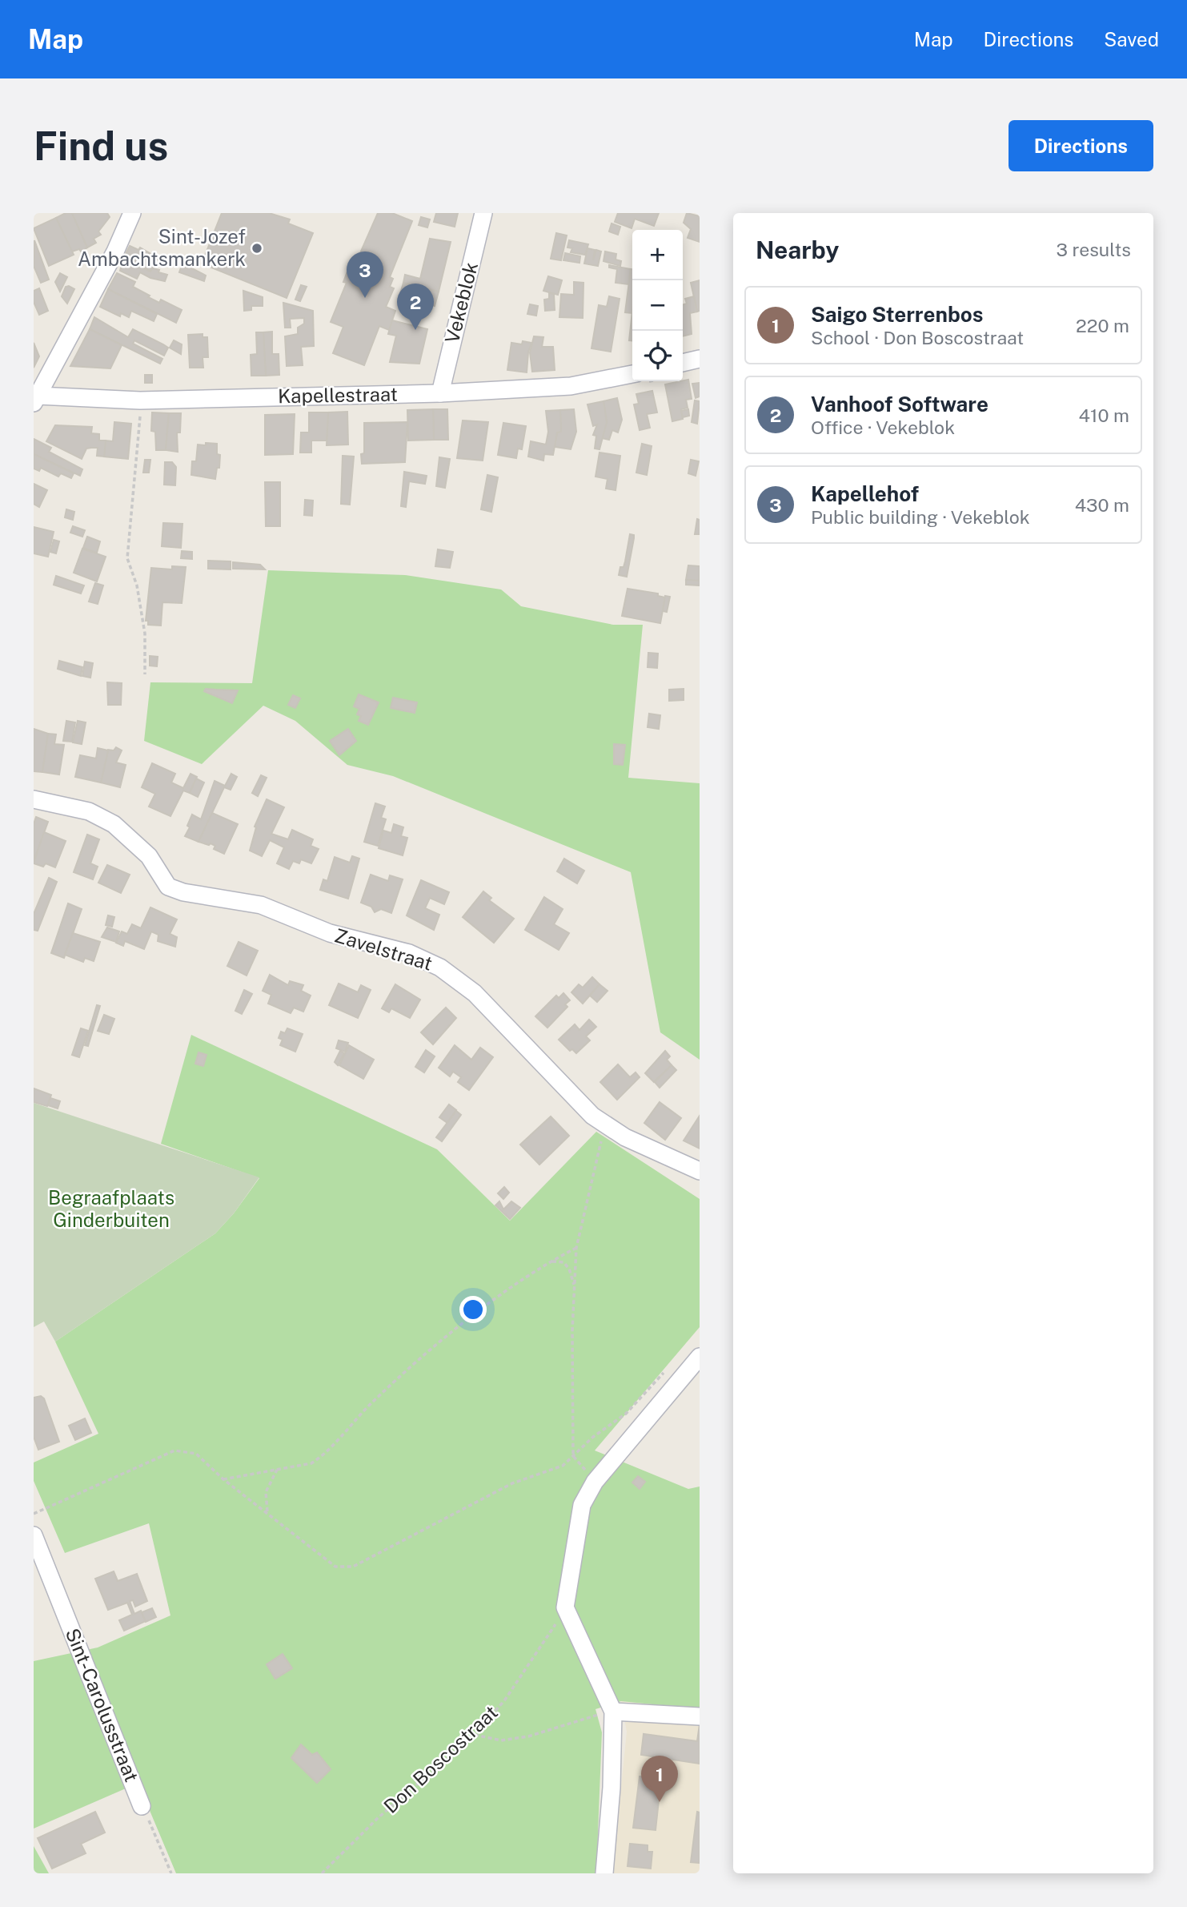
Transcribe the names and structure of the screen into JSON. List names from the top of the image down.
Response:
{
  "streets": {
    "street": [
      "Vekeblok",
      "Kapellestraat",
      "Zavelstraat",
      "Sint-Carolusstraat"
    ],
    "path": ["Don Boscostraat"]
  },
  "crossings": [
    ["Vekeblok", "Kapellestraat"]
  ],
  "parks": ["Begraafplaats Ginderbuiten"],
  "places": ["Sint-Jozef Ambachtsmankerk"],
  "page": {
    "header": "Map",
    "nav": ["Map", "Directions", "Saved"],
    "buttons": "Directions",
    "title": "Find us",
    "heading": ["Nearby", "3 results"],
    "map_buttons": ["+", "−"],
    "pins": ["3", "2", "1"],
    "list": [
      {
        "mark": "1",
        "name": "Saigo Sterrenbos",
        "note": "School · Don Boscostraat",
        "value": "220 m"
      },
      {
        "mark": "2",
        "name": "Vanhoof Software",
        "note": "Office · Vekeblok",
        "value": "410 m"
      },
      {
        "mark": "3",
        "name": "Kapellehof",
        "note": "Public building · Vekeblok",
        "value": "430 m"
      }
    ]
  }
}
